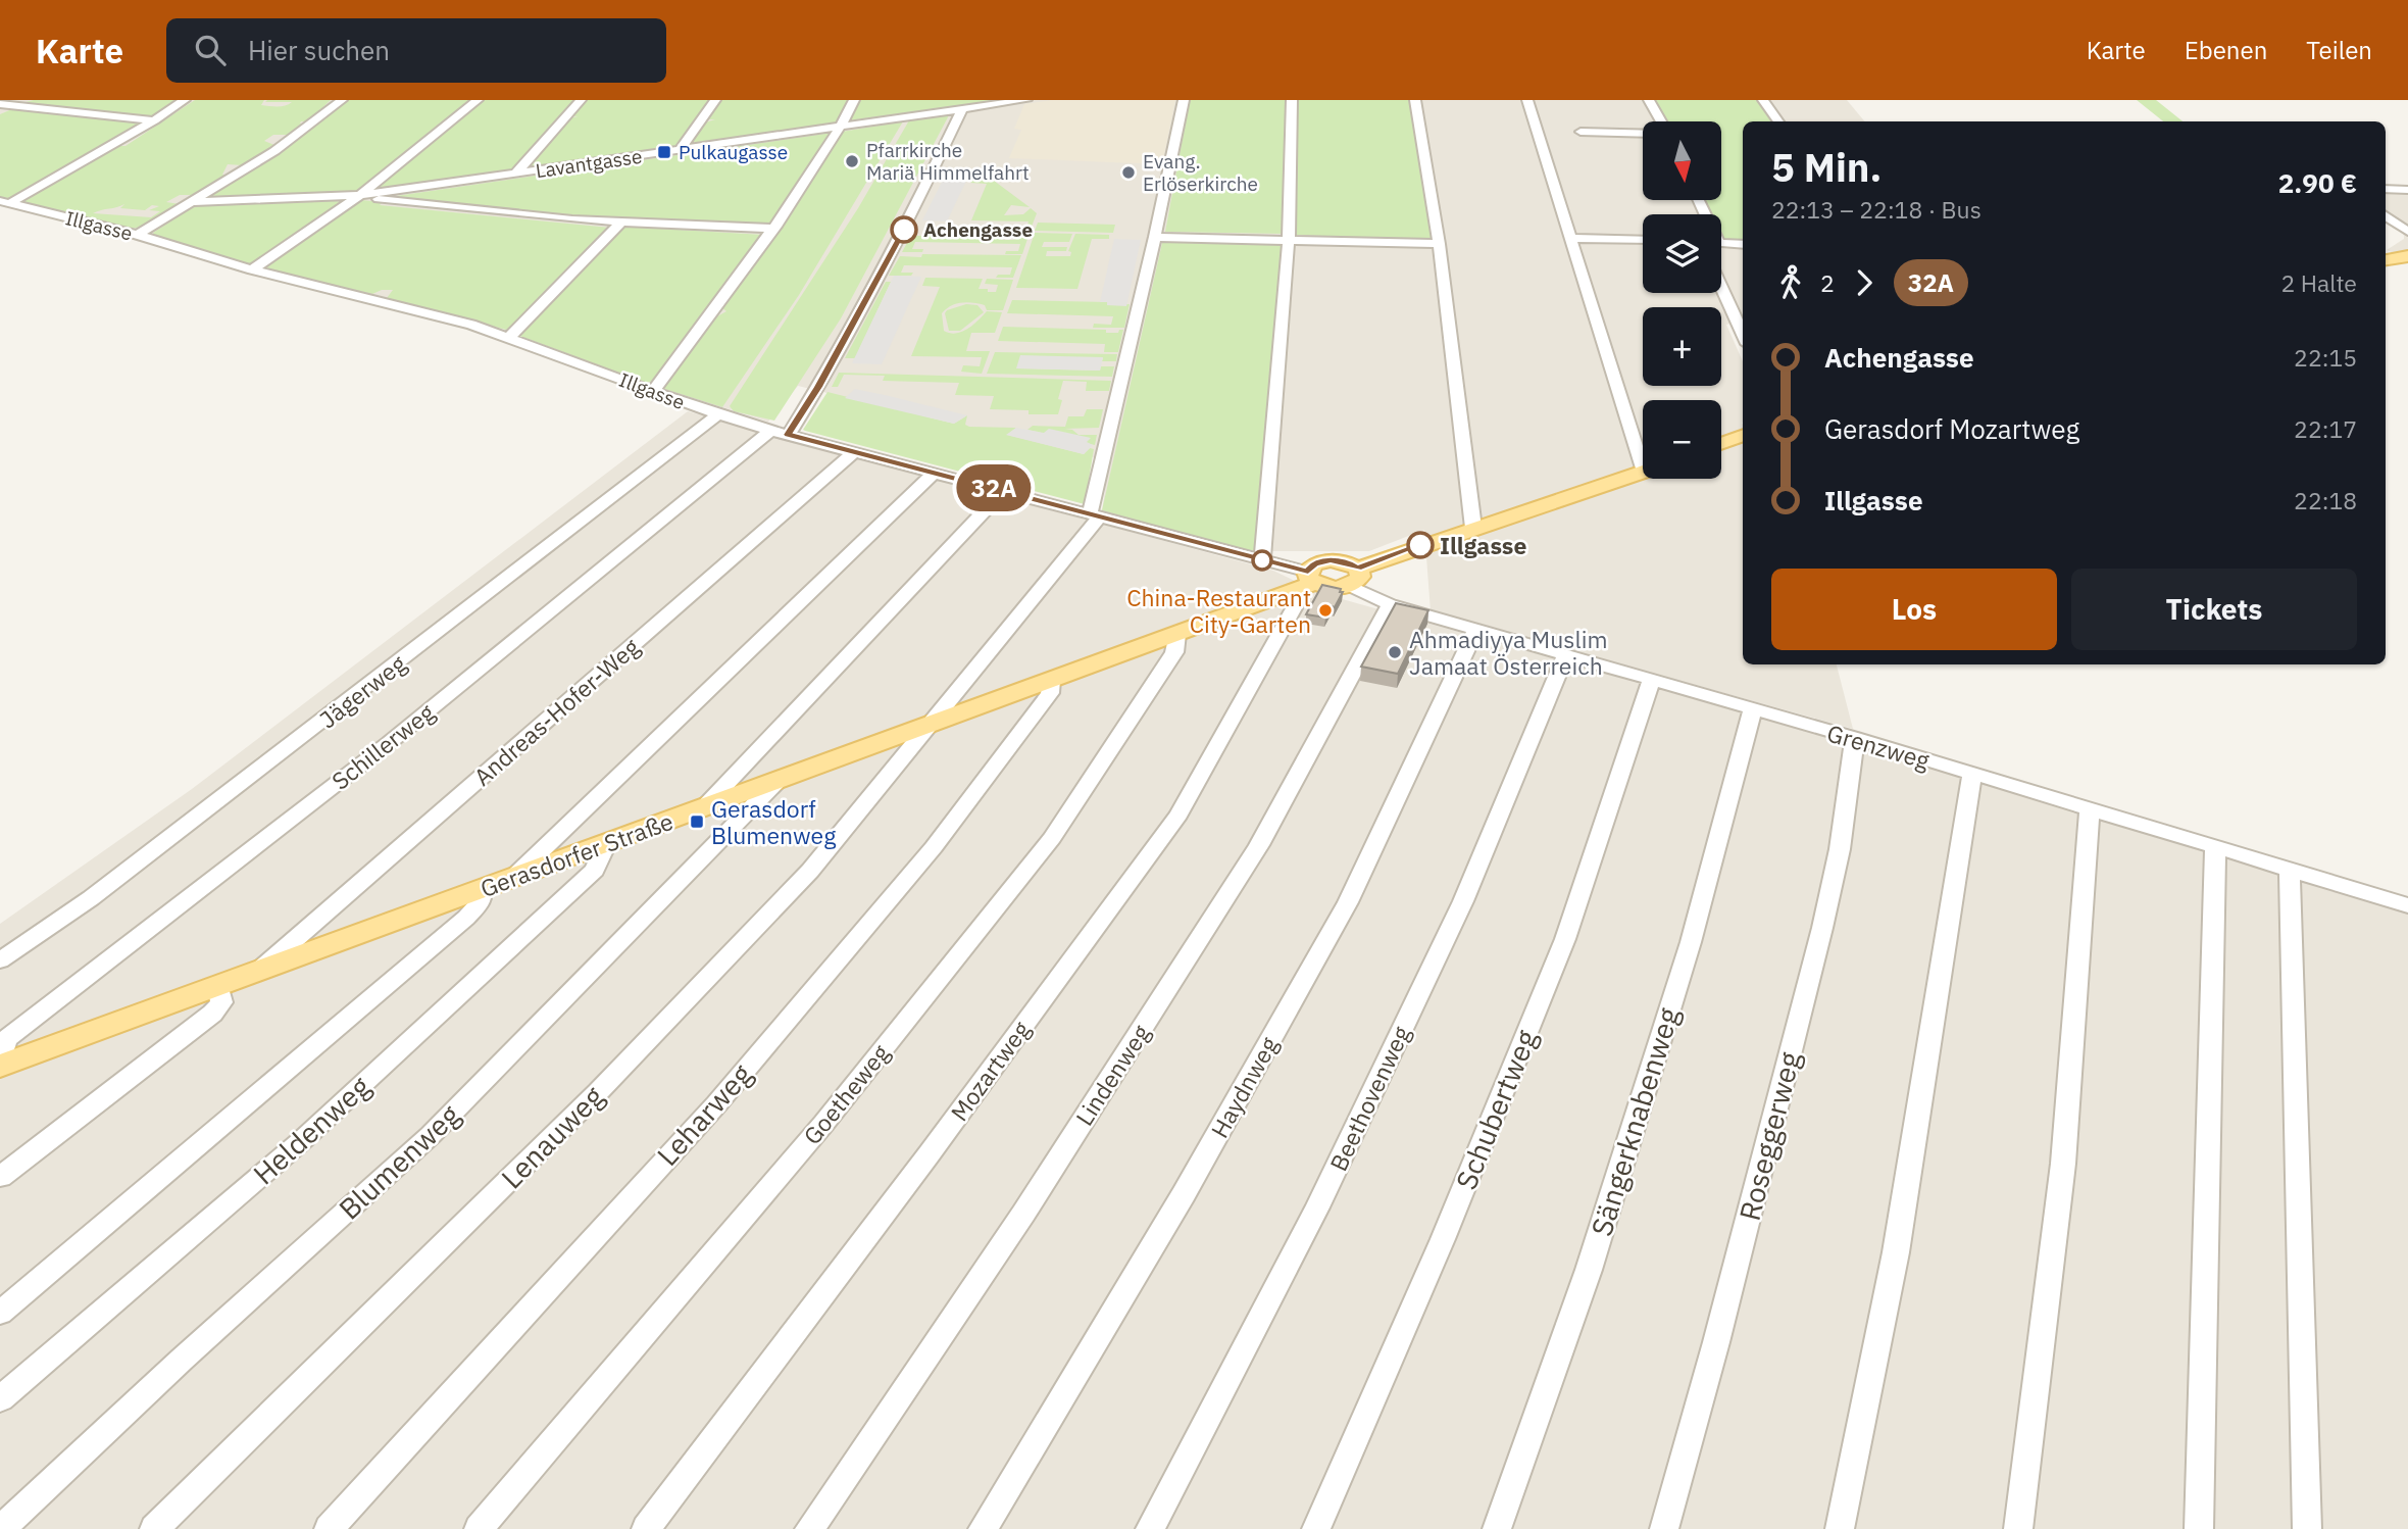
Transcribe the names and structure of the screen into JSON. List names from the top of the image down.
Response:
{
  "streets": {
    "main road": ["Gerasdorfer Straße"],
    "street": [
      "Lavantgasse",
      "Illgasse",
      "Jägerweg",
      "Andreas-Hofer-Weg",
      "Schillerweg",
      "Grenzweg",
      "Mozartweg",
      "Lindenweg",
      "Haydnweg",
      "Goetheweg",
      "Beethovenweg",
      "Schubertweg",
      "Leharweg",
      "Sängerknabenweg",
      "Heldenweg",
      "Roseggerweg",
      "Lenauweg",
      "Blumenweg"
    ]
  },
  "crossings": [
    ["Lavantgasse", "Schillerweg"],
    ["Illgasse", "Jägerweg"],
    ["Illgasse", "Andreas-Hofer-Weg"],
    ["Illgasse", "Schillerweg"],
    ["Illgasse", "Gerasdorfer Straße"],
    ["Illgasse", "Lenauweg"],
    ["Andreas-Hofer-Weg", "Gerasdorfer Straße"],
    ["Schillerweg", "Gerasdorfer Straße"],
    ["Grenzweg", "Gerasdorfer Straße"],
    ["Grenzweg", "Lindenweg"],
    ["Grenzweg", "Haydnweg"],
    ["Grenzweg", "Beethovenweg"],
    ["Grenzweg", "Schubertweg"],
    ["Grenzweg", "Sängerknabenweg"],
    ["Grenzweg", "Roseggerweg"],
    ["Gerasdorfer Straße", "Mozartweg"],
    ["Gerasdorfer Straße", "Goetheweg"],
    ["Gerasdorfer Straße", "Leharweg"],
    ["Gerasdorfer Straße", "Heldenweg"],
    ["Gerasdorfer Straße", "Lenauweg"],
    ["Gerasdorfer Straße", "Blumenweg"]
  ],
  "places": {
    "transit": ["Pulkaugasse", "Gerasdorf Blumenweg"],
    "other": [
      "Pfarrkirche Mariä Himmelfahrt",
      "Evang. Erlöserkirche",
      "Achengasse",
      "Illgasse",
      "China-Restaurant City-Garten",
      "Ahmadiyya Muslim Jamaat Österreich"
    ]
  },
  "lines": ["bus line 32A"],
  "north": "bottom",
  "page": {
    "header": "Karte",
    "search": "Hier suchen",
    "nav": ["Karte", "Ebenen", "Teilen"],
    "on_map": "32A",
    "map_buttons": ["+", "−"],
    "heading": ["5 Min.", "22:13 – 22:18 · Bus", "2.90 €"],
    "legs": ["2", "32A", "2 Halte"],
    "list": [
      {
        "name": "Achengasse",
        "value": "22:15"
      },
      {
        "name": "Gerasdorf Mozartweg",
        "value": "22:17"
      },
      {
        "name": "Illgasse",
        "value": "22:18"
      }
    ],
    "buttons": ["Los", "Tickets"]
  }
}
